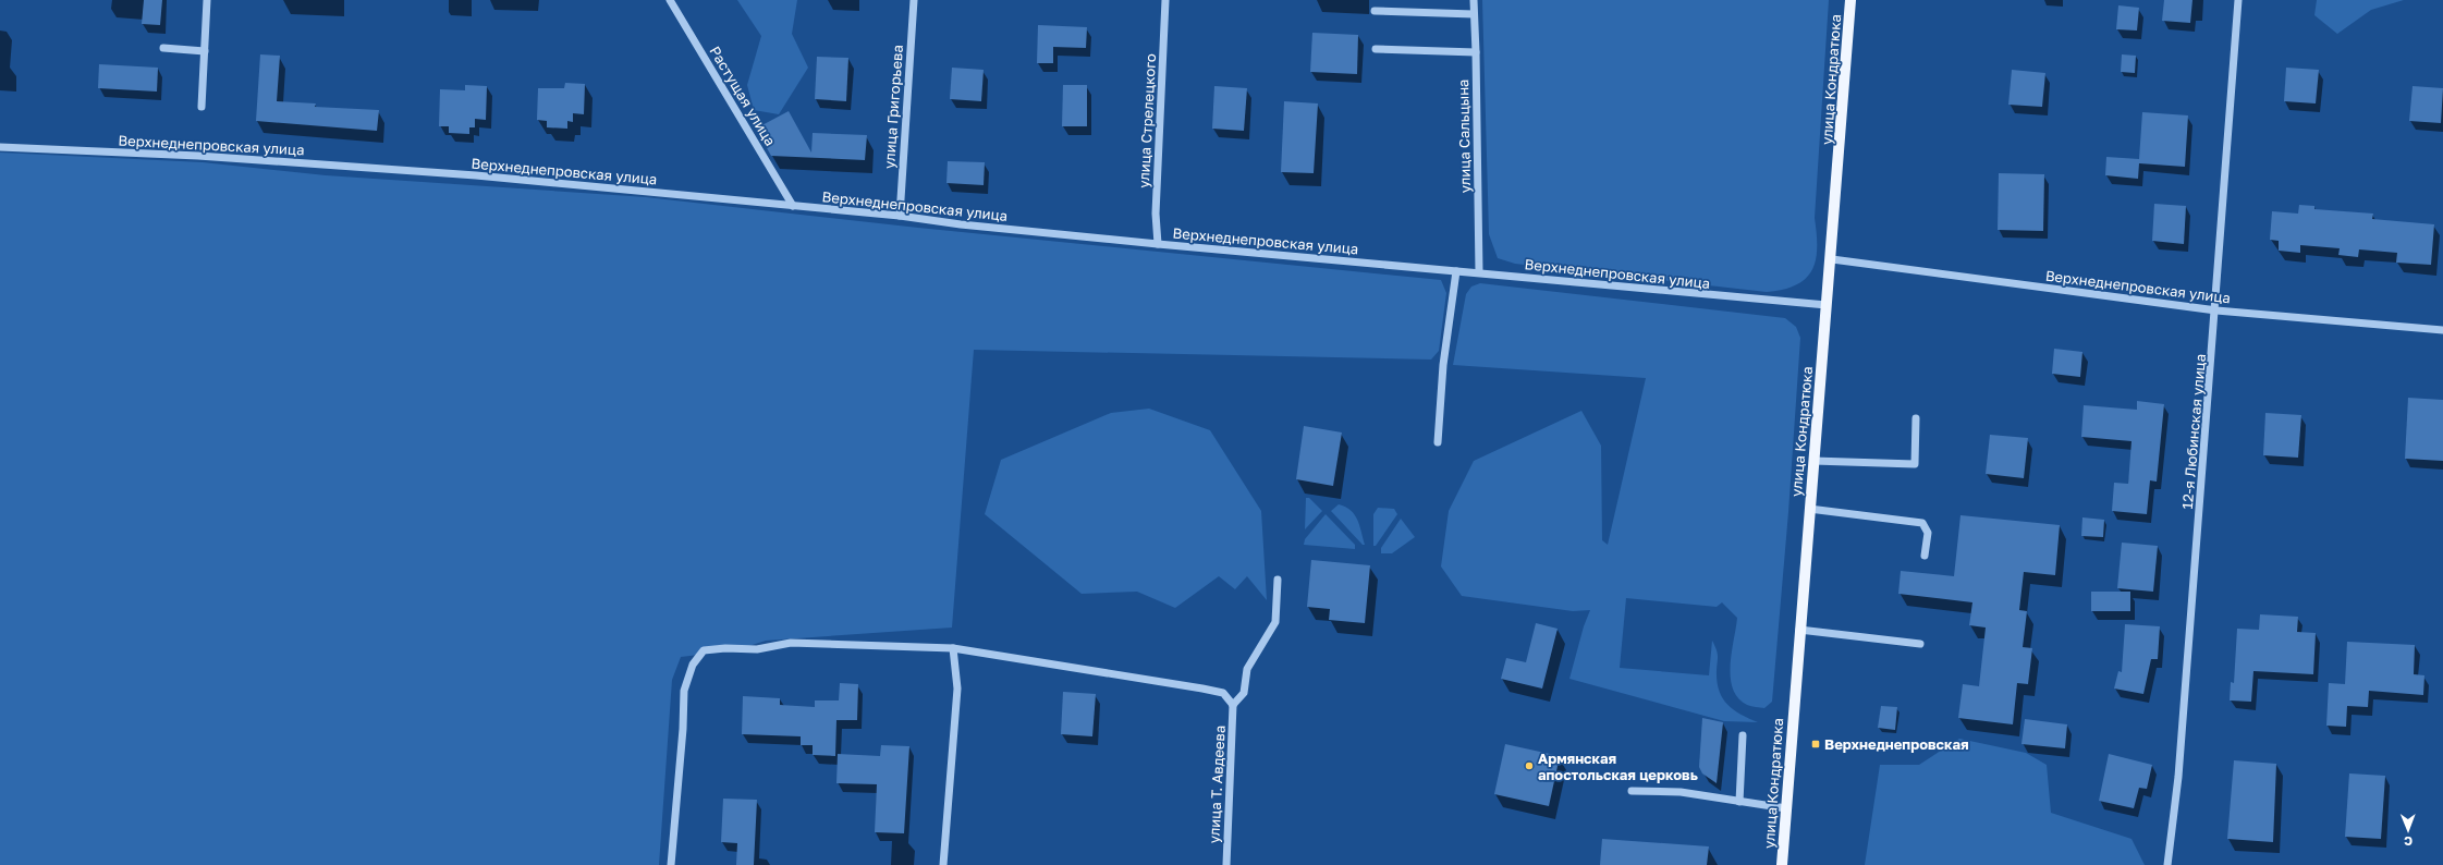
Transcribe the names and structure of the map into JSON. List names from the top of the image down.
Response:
{
  "streets": {
    "main road": ["улица Кондратюка"],
    "street": [
      "Растущая улица",
      "улица Григорьева",
      "улица Стрелецкого",
      "улица Сальцына",
      "Верхнеднепровская улица",
      "12-я Любинская улица",
      "улица Т. Авдеева"
    ]
  },
  "crossings": [
    ["улица Кондратюка", "Верхнеднепровская улица"],
    ["Растущая улица", "Верхнеднепровская улица"],
    ["улица Григорьева", "Верхнеднепровская улица"],
    ["улица Стрелецкого", "Верхнеднепровская улица"],
    ["улица Сальцына", "Верхнеднепровская улица"],
    ["Верхнеднепровская улица", "12-я Любинская улица"]
  ],
  "places": {
    "transit": ["Верхнеднепровская"],
    "other": ["Армянская апостольская церковь"]
  },
  "north": "bottom"
}
